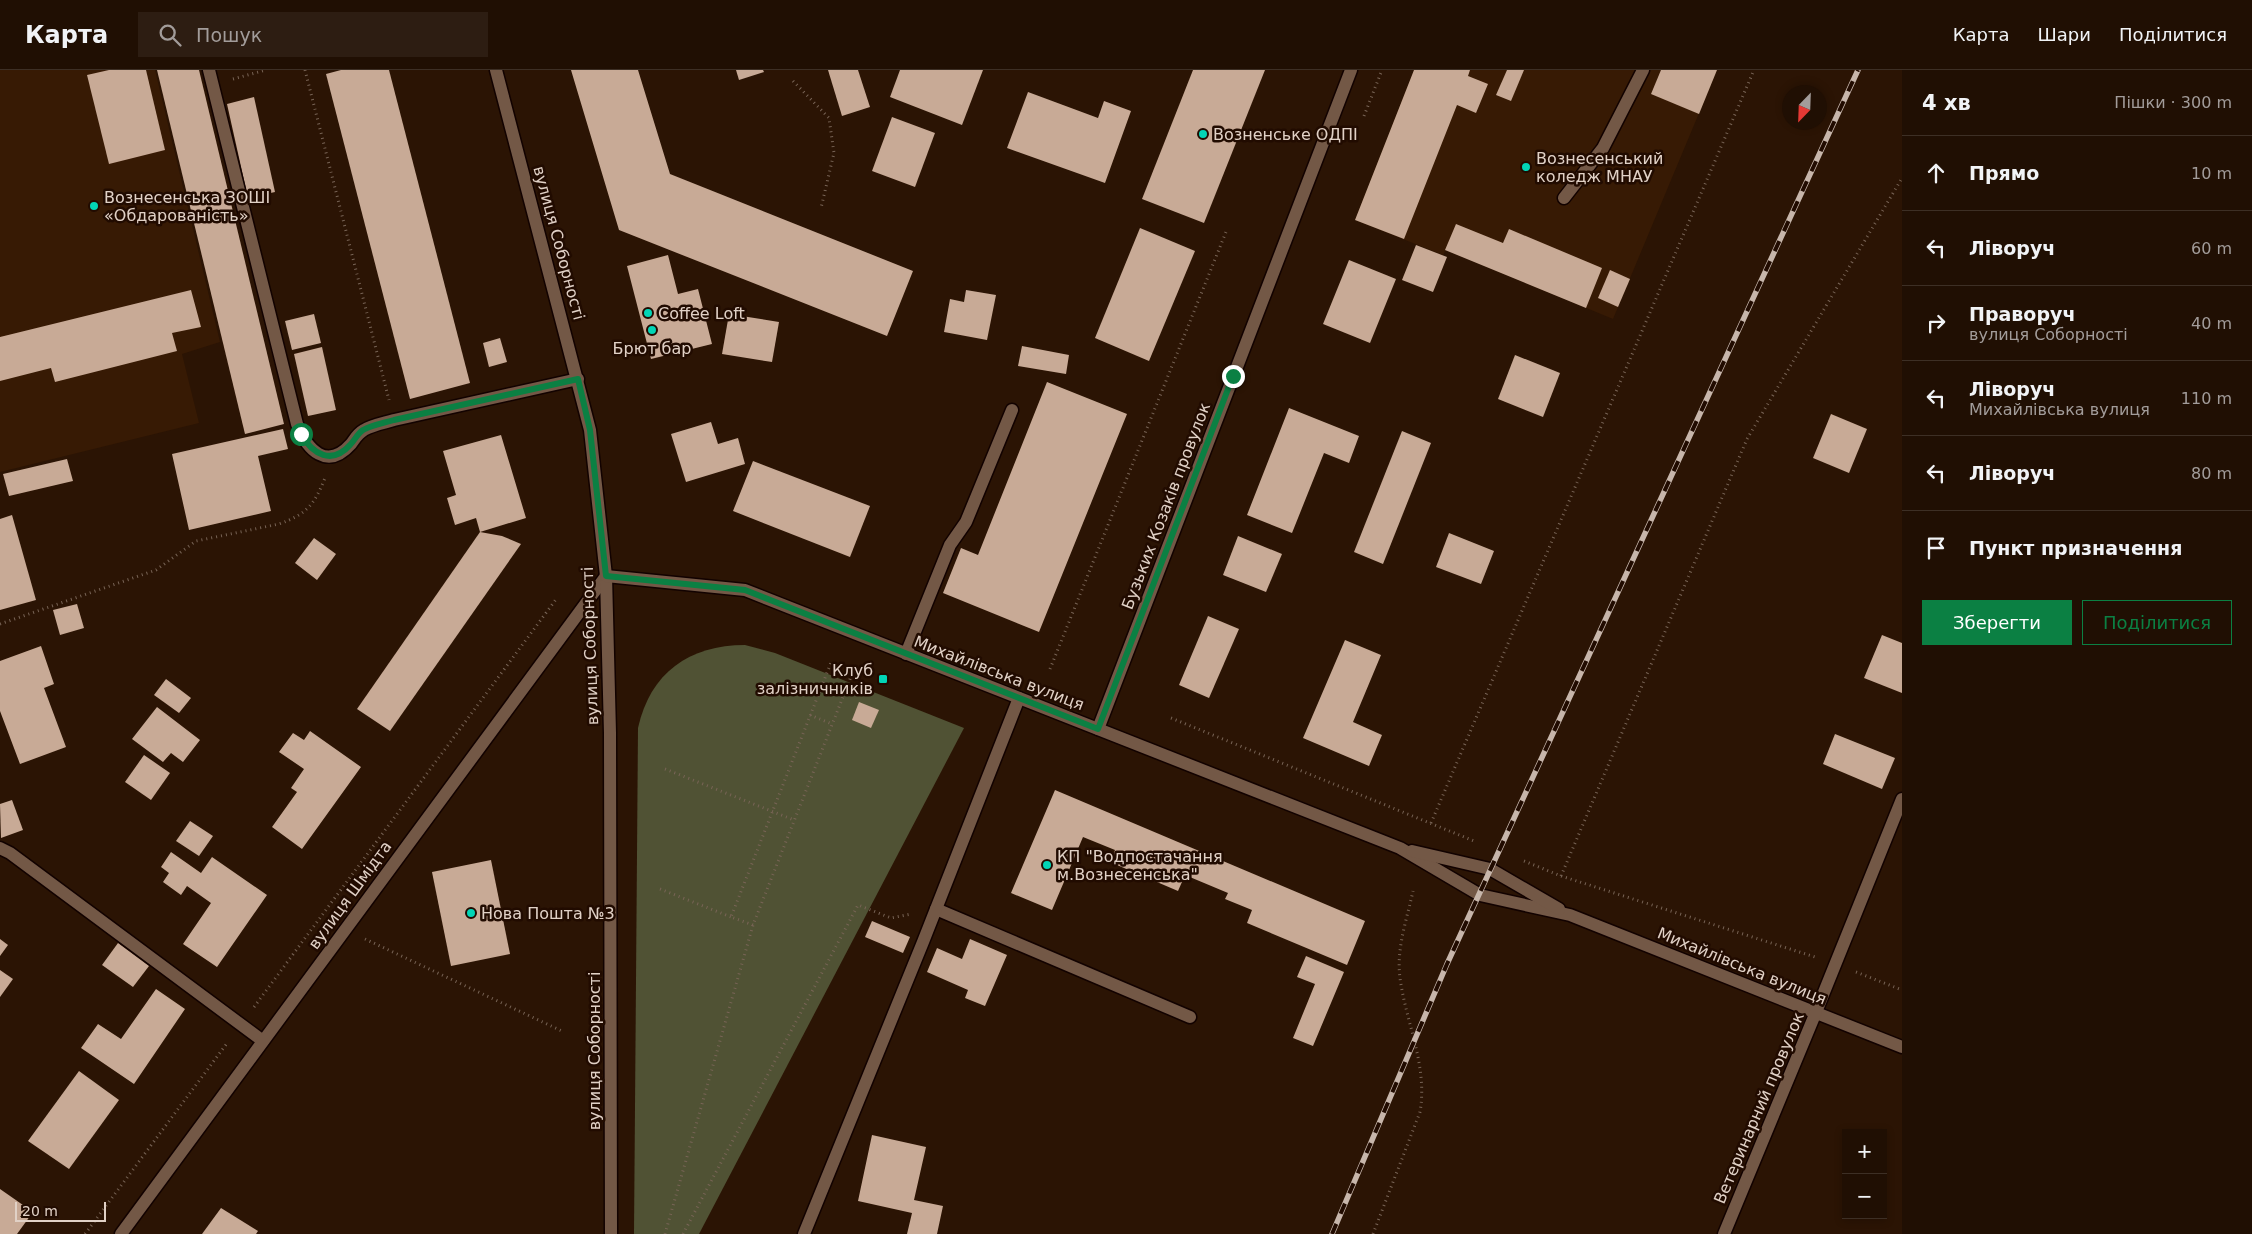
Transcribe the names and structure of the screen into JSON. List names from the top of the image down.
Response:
{
  "streets": {
    "main road": [
      "вулиця Соборності",
      "Бузьких Козаків провулок",
      "Михайлівська вулиця",
      "вулиця Шмідта",
      "Ветеринарний провулок"
    ]
  },
  "crossings": [
    ["вулиця Соборності", "Михайлівська вулиця"],
    ["вулиця Соборності", "вулиця Шмідта"],
    ["Бузьких Козаків провулок", "Михайлівська вулиця"],
    ["Михайлівська вулиця", "вулиця Шмідта"],
    ["Михайлівська вулиця", "Ветеринарний провулок"]
  ],
  "places": {
    "other": [
      "Возненське ОДПІ",
      "Вознесенський коледж МНАУ",
      "Вознесенська ЗОШІ «Обдарованість»",
      "Coffee Loft",
      "Брют бар",
      "КП \"Водпостачання м.Вознесенська\"",
      "Нова Пошта №3"
    ],
    "transit": ["Клуб залізничників"]
  },
  "scale_bar": "20 m",
  "north": "bottom left",
  "page": {
    "header": "Карта",
    "search": "Пошук",
    "nav": ["Карта", "Шари", "Поділитися"],
    "heading": ["4 хв", "Пішки · 300 m"],
    "list": [
      ["Прямо", "10 m"],
      ["Ліворуч", "60 m"],
      ["Праворуч", "вулиця Соборності", "40 m"],
      ["Ліворуч", "Михайлівська вулиця", "110 m"],
      ["Ліворуч", "80 m"],
      "Пункт призначення"
    ],
    "buttons": ["Зберегти", "Поділитися"],
    "map_buttons": ["+", "−"],
    "scale": "20 m"
  }
}
